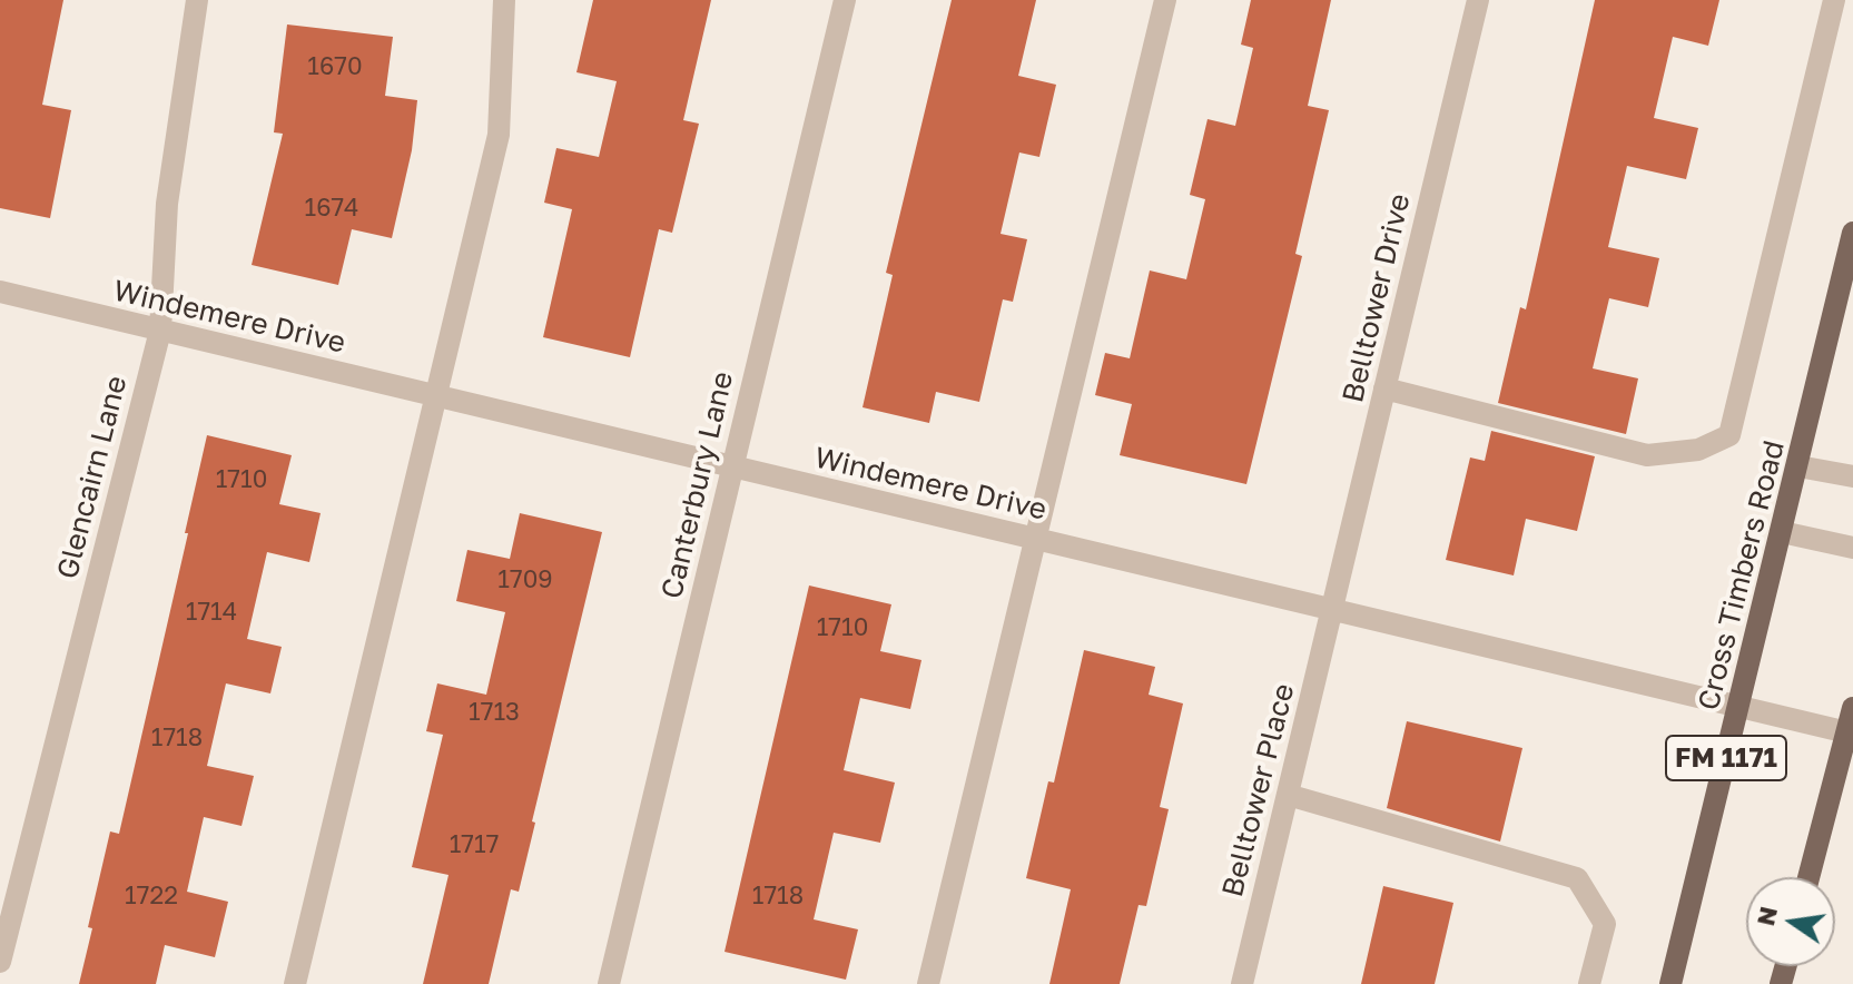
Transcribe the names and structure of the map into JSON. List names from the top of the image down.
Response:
{
  "streets": {
    "main road": ["Cross Timbers Road", "FM 1171"],
    "street": [
      "Belltower Drive",
      "Windemere Drive",
      "Glencairn Lane",
      "Canterbury Lane",
      "Belltower Place"
    ]
  },
  "crossings": [
    ["Belltower Drive", "Windemere Drive"],
    ["Belltower Drive", "Belltower Place"],
    ["Windemere Drive", "Glencairn Lane"],
    ["Windemere Drive", "Canterbury Lane"],
    ["Windemere Drive", "Cross Timbers Road"],
    ["Windemere Drive", "Belltower Place"]
  ],
  "house_numbers": [
    "1670",
    "1674",
    "1710",
    "1709",
    "1714",
    "1710",
    "1713",
    "1718",
    "1717",
    "1722",
    "1718"
  ],
  "north": "left"
}
